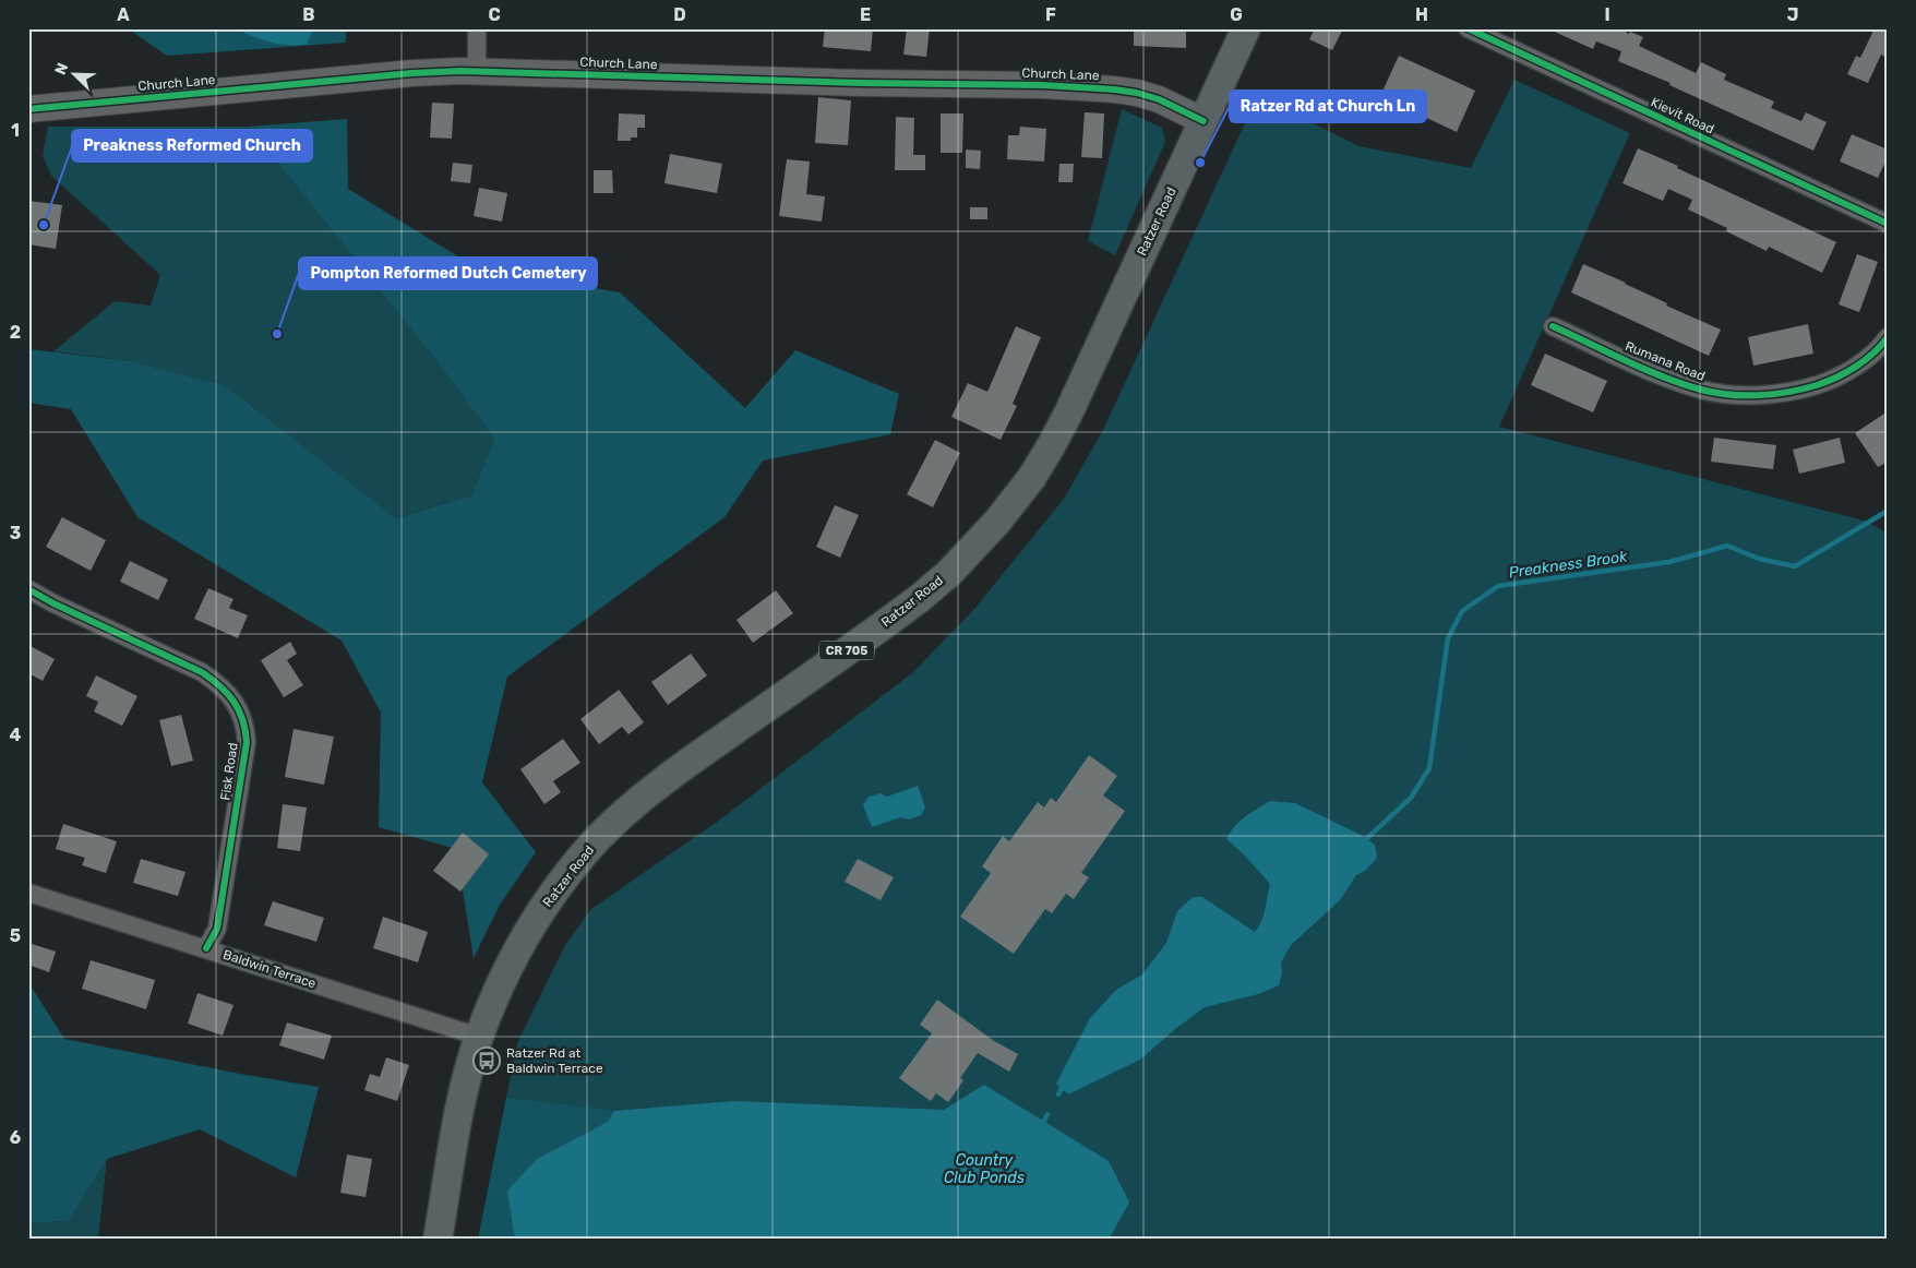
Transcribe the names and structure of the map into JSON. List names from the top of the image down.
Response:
{
  "streets": {
    "main road": ["Ratzer Road", "CR 705"],
    "street": [
      "Church Lane",
      "Kievit Road",
      "Rumana Road",
      "Fisk Road",
      "Baldwin Terrace"
    ]
  },
  "crossings": [
    ["Church Lane", "Ratzer Road"],
    ["Ratzer Road", "Baldwin Terrace"],
    ["Fisk Road", "Baldwin Terrace"]
  ],
  "water": ["Preakness Brook", "Country Club Ponds"],
  "places": {
    "other": ["Ratzer Rd at Church Ln", "Preakness Reformed Church", "Pompton Reformed Dutch Cemetery"],
    "bus stop": ["Ratzer Rd at Baldwin Terrace"]
  },
  "north": "top left",
  "grid": {
    "columns": [
      "A",
      "B",
      "C",
      "D",
      "E",
      "F",
      "G",
      "H",
      "I",
      "J"
    ],
    "rows": [
      "1",
      "2",
      "3",
      "4",
      "5",
      "6"
    ]
  }
}
